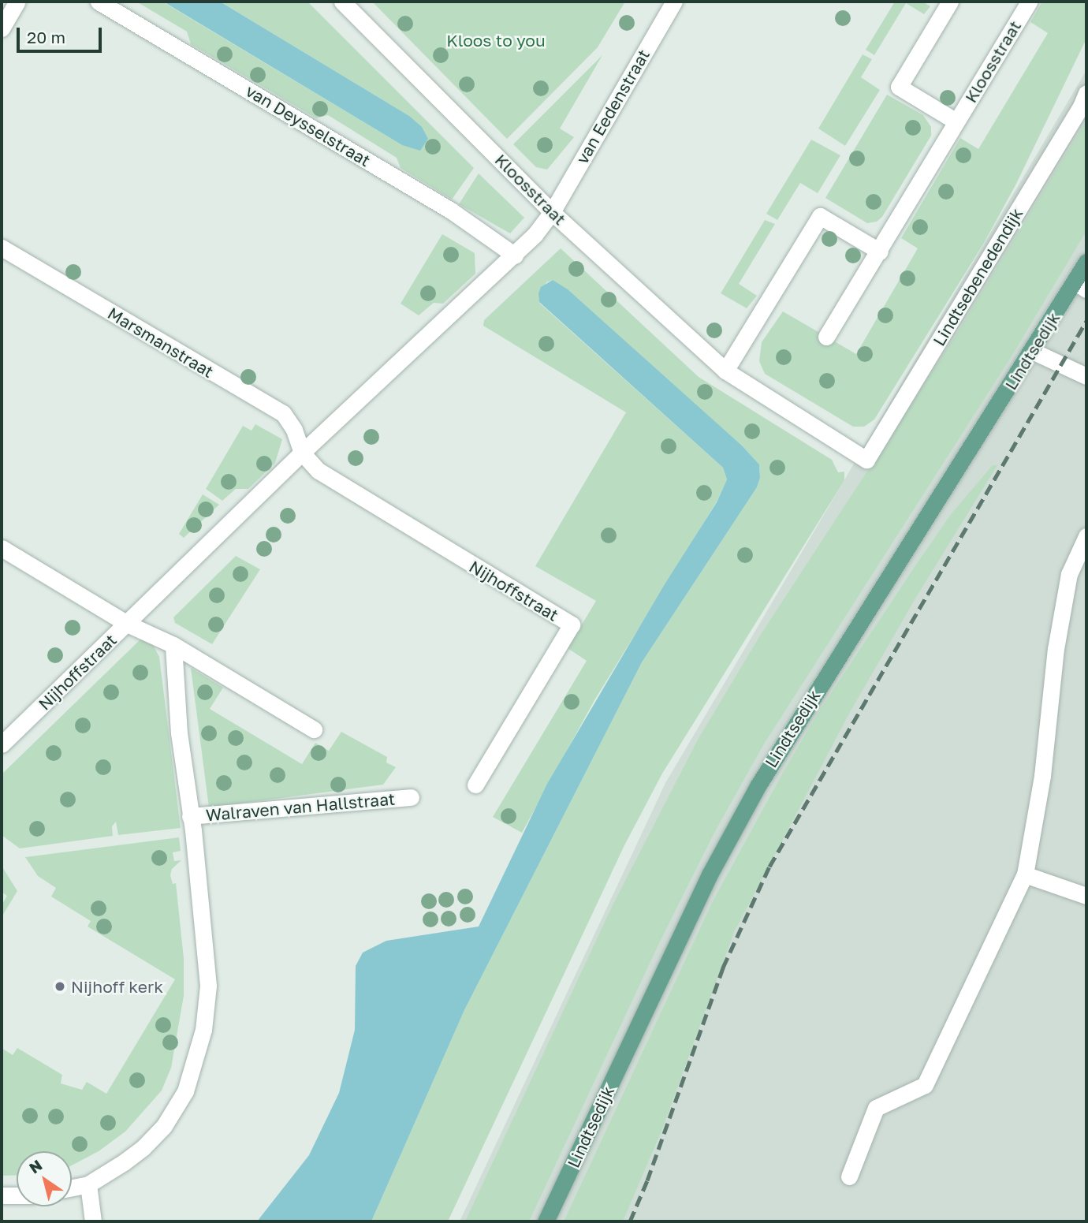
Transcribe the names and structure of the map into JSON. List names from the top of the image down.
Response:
{
  "streets": {
    "main road": ["Lindtsedijk"],
    "street": [
      "Kloosstraat",
      "van Eedenstraat",
      "van Deysselstraat",
      "Lindtsebenedendijk",
      "Marsmanstraat",
      "Nijhoffstraat",
      "Walraven van Hallstraat"
    ]
  },
  "crossings": [
    ["Kloosstraat", "van Eedenstraat"],
    ["Kloosstraat", "Lindtsebenedendijk"],
    ["Kloosstraat", "Nijhoffstraat"],
    ["van Eedenstraat", "Nijhoffstraat"],
    ["van Deysselstraat", "Nijhoffstraat"],
    ["Marsmanstraat", "Nijhoffstraat"],
    ["Nijhoffstraat", "Walraven van Hallstraat"]
  ],
  "parks": ["Kloos to you"],
  "places": ["Nijhoff kerk"],
  "scale_bar": "20 m",
  "north": "top left"
}
